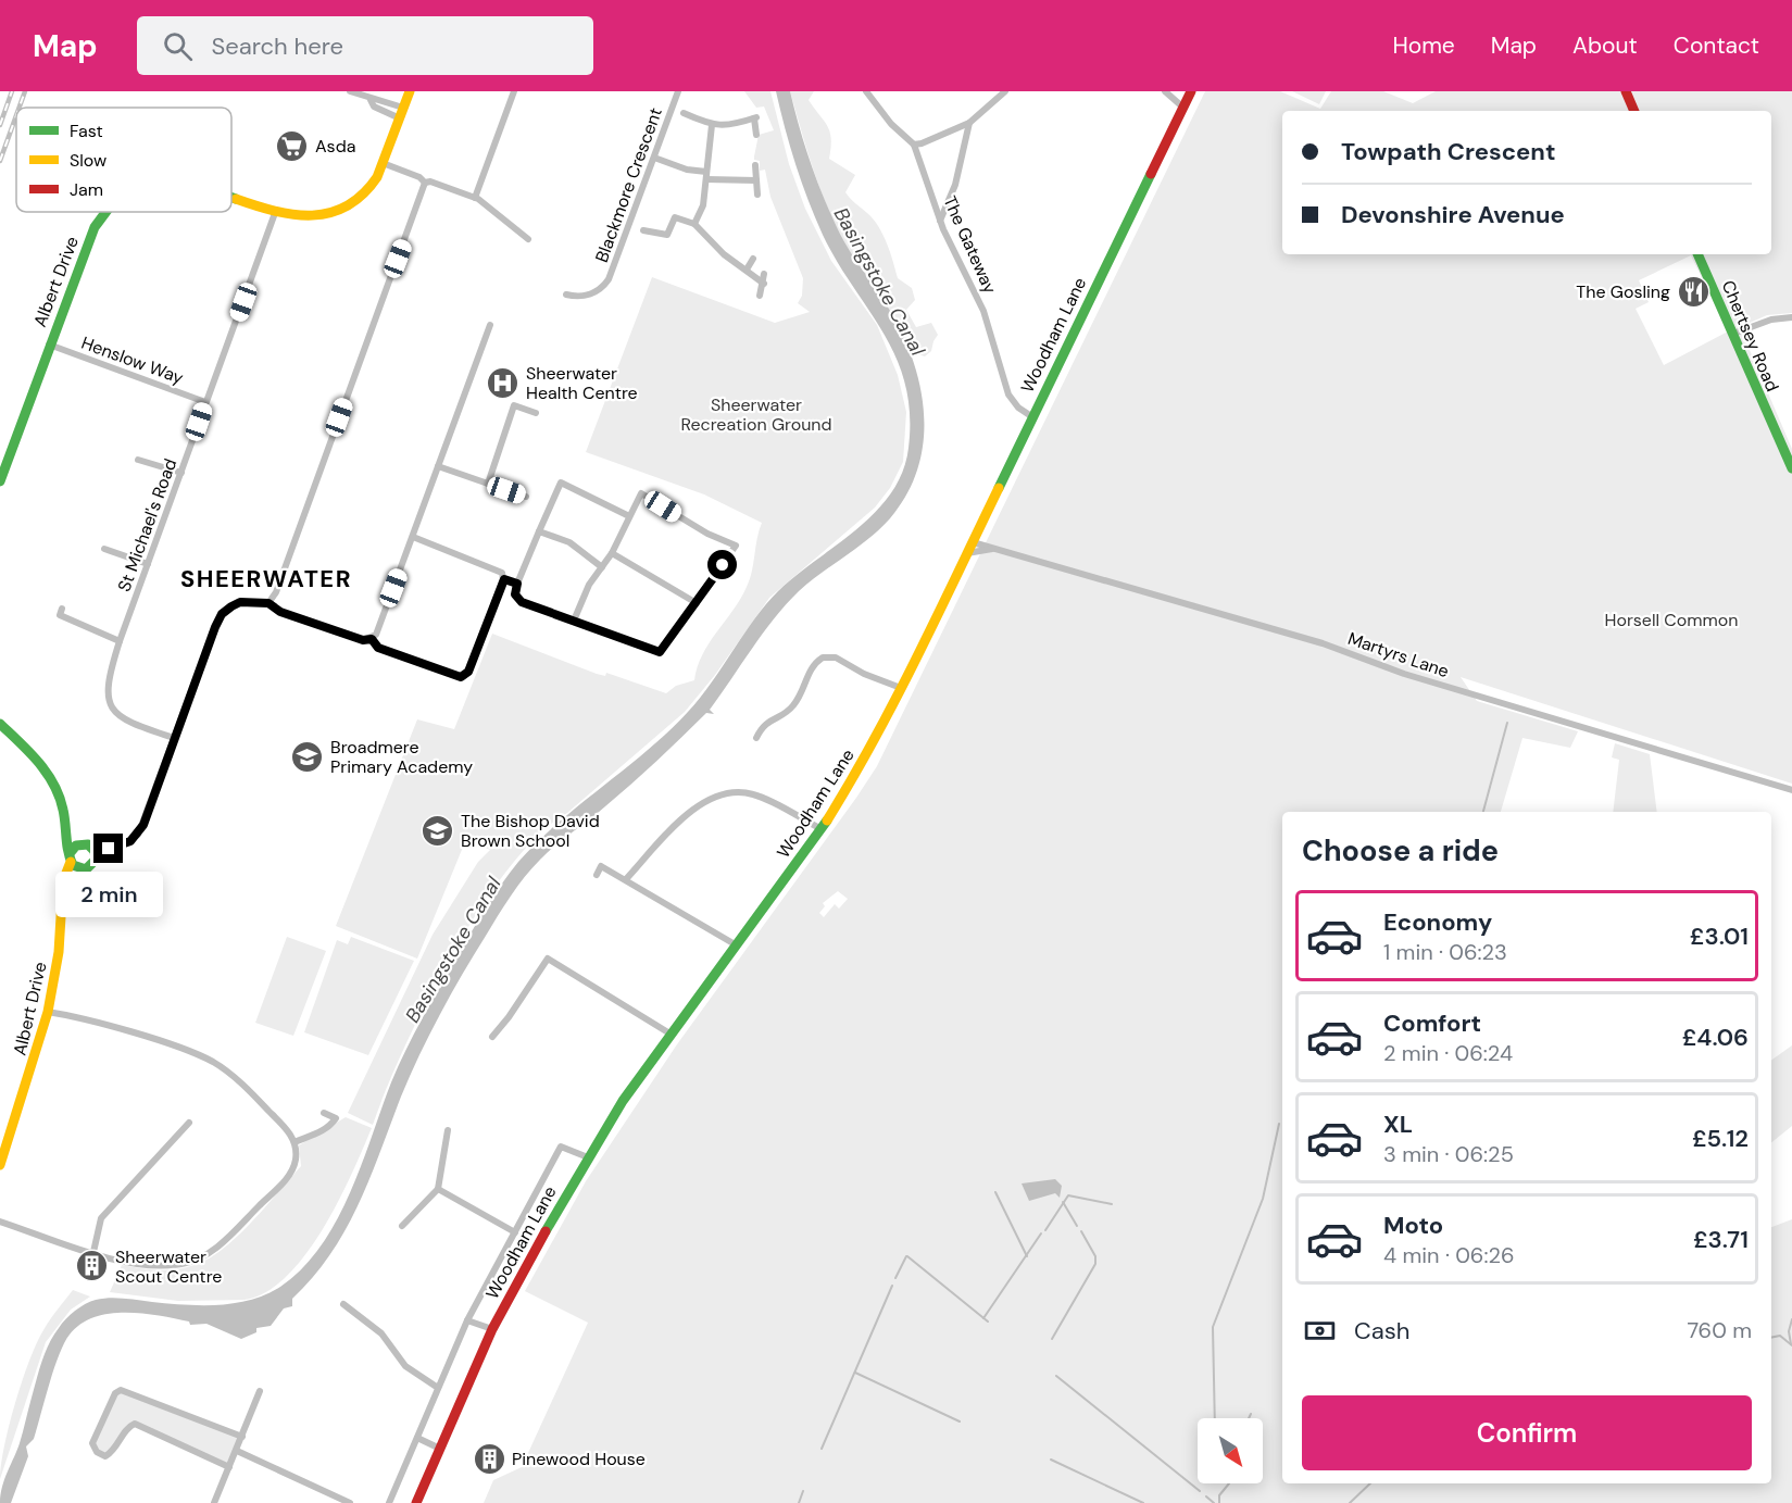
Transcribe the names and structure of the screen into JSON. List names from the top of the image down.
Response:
{
  "streets": {
    "main road": ["Albert Drive", "Woodham Lane", "Chertsey Road"],
    "street": [
      "Blackmore Crescent",
      "The Gateway",
      "Henslow Way",
      "St Michael's Road",
      "Martyrs Lane"
    ]
  },
  "crossings": [
    ["The Gateway", "Woodham Lane"],
    ["Albert Drive", "Henslow Way"],
    ["Albert Drive", "St Michael's Road"],
    ["Woodham Lane", "Martyrs Lane"],
    ["Henslow Way", "St Michael's Road"]
  ],
  "districts": ["SHEERWATER"],
  "water": ["Basingstoke Canal"],
  "parks": ["Sheerwater Recreation Ground", "Horsell Common"],
  "places": {
    "supermarket": ["Asda"],
    "restaurant": ["The Gosling"],
    "hospital": ["Sheerwater Health Centre"],
    "school or university": ["Broadmere Primary Academy", "The Bishop David Brown School"],
    "building": ["Sheerwater Scout Centre", "Pinewood House"]
  },
  "legend": ["Fast", "Slow", "Jam"],
  "north": "bottom right",
  "page": {
    "header": "Map",
    "search": "Search here",
    "nav": [
      "Home",
      "Map",
      "About",
      "Contact"
    ],
    "banner": ["Towpath Crescent", "Devonshire Avenue"],
    "heading": "Choose a ride",
    "bubble": "2 min",
    "list": [
      {
        "name": "Economy",
        "note": "1 min · 06:23",
        "value": "£3.01"
      },
      {
        "name": "Comfort",
        "note": "2 min · 06:24",
        "value": "£4.06"
      },
      {
        "name": "XL",
        "note": "3 min · 06:25",
        "value": "£5.12"
      },
      {
        "name": "Moto",
        "note": "4 min · 06:26",
        "value": "£3.71"
      }
    ],
    "pay": ["Cash", "760 m"],
    "buttons": "Confirm"
  }
}
